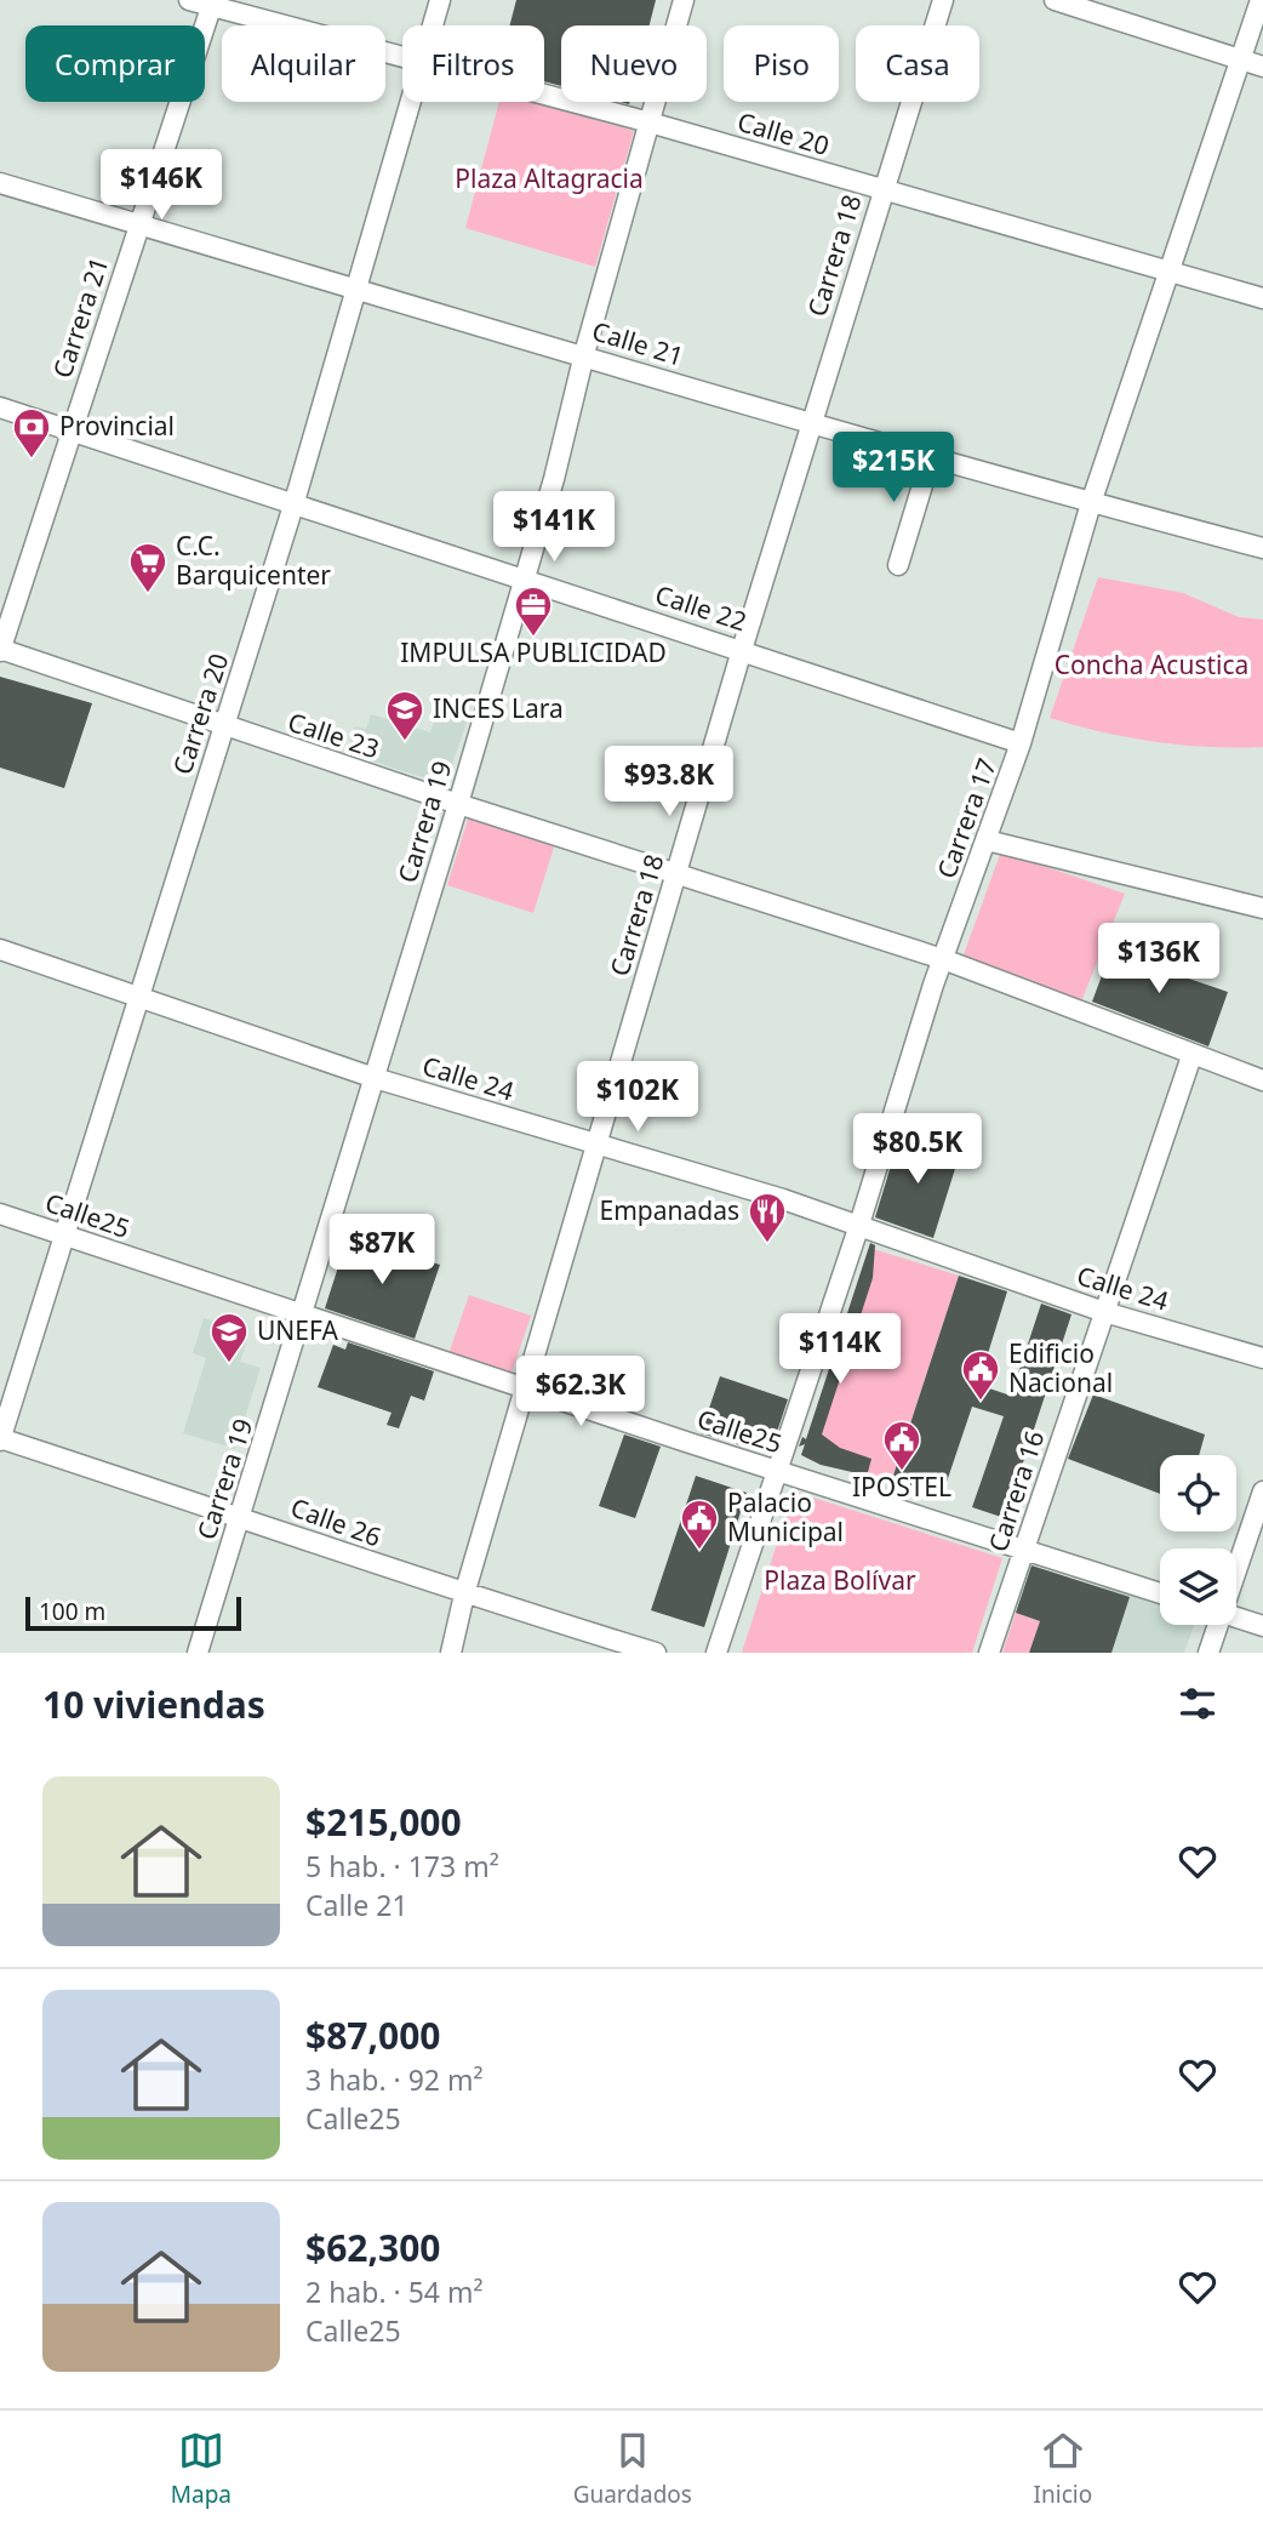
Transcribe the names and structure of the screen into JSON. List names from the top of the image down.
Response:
{
  "streets": {
    "street": [
      "Calle 20",
      "Carrera 18",
      "Carrera 21",
      "Calle 21",
      "Calle 22",
      "Carrera 20",
      "Calle 23",
      "Carrera 17",
      "Carrera 19",
      "Calle 24",
      "Calle25",
      "Carrera 16",
      "Calle 26"
    ]
  },
  "crossings": [
    ["Calle 20", "Carrera 18"],
    ["Calle 20", "Carrera 21"],
    ["Calle 20", "Carrera 17"],
    ["Calle 20", "Carrera 19"],
    ["Carrera 18", "Calle 21"],
    ["Carrera 18", "Calle 22"],
    ["Carrera 18", "Calle 23"],
    ["Carrera 18", "Calle 24"],
    ["Carrera 18", "Calle25"],
    ["Carrera 18", "Calle 26"],
    ["Carrera 21", "Calle 21"],
    ["Carrera 21", "Calle 22"],
    ["Carrera 21", "Calle 23"],
    ["Calle 21", "Carrera 20"],
    ["Calle 21", "Carrera 17"],
    ["Calle 21", "Carrera 19"],
    ["Calle 22", "Carrera 20"],
    ["Calle 22", "Carrera 17"],
    ["Calle 22", "Carrera 19"],
    ["Carrera 20", "Calle 23"],
    ["Carrera 20", "Calle 24"],
    ["Carrera 20", "Calle25"],
    ["Carrera 20", "Calle 26"],
    ["Calle 23", "Carrera 17"],
    ["Calle 23", "Carrera 19"],
    ["Calle 23", "Carrera 16"],
    ["Carrera 17", "Calle 24"],
    ["Carrera 17", "Calle25"],
    ["Carrera 19", "Calle 24"],
    ["Carrera 19", "Calle25"],
    ["Carrera 19", "Calle 26"],
    ["Calle 24", "Carrera 16"],
    ["Calle25", "Carrera 16"]
  ],
  "parks": ["Plaza Altagracia", "Concha Acustica", "Plaza Bolívar"],
  "places": {
    "bank": ["Provincial"],
    "supermarket": ["C.C. Barquicenter"],
    "office": ["IMPULSA PUBLICIDAD"],
    "school or university": ["INCES Lara", "UNEFA"],
    "restaurant": ["Empanadas"],
    "public building": ["Edificio Nacional", "IPOSTEL", "Palacio Municipal"]
  },
  "scale_bar": "100 m",
  "page": {
    "chip": [
      "Comprar",
      "Alquilar",
      "Filtros",
      "Nuevo",
      "Piso",
      "Casa"
    ],
    "price": [
      "$146K",
      "$215K",
      "$141K",
      "$93.8K",
      "$136K",
      "$102K",
      "$80.5K",
      "$87K",
      "$114K",
      "$62.3K"
    ],
    "scale": "100 m",
    "heading": "10 viviendas",
    "list": [
      {
        "name": "$215,000",
        "note": "5 hab. · 173 m² · Calle 21"
      },
      {
        "name": "$87,000",
        "note": "3 hab. · 92 m² · Calle25"
      },
      {
        "name": "$62,300",
        "note": "2 hab. · 54 m² · Calle25"
      }
    ],
    "tabs": ["Mapa", "Guardados", "Inicio"]
  }
}
